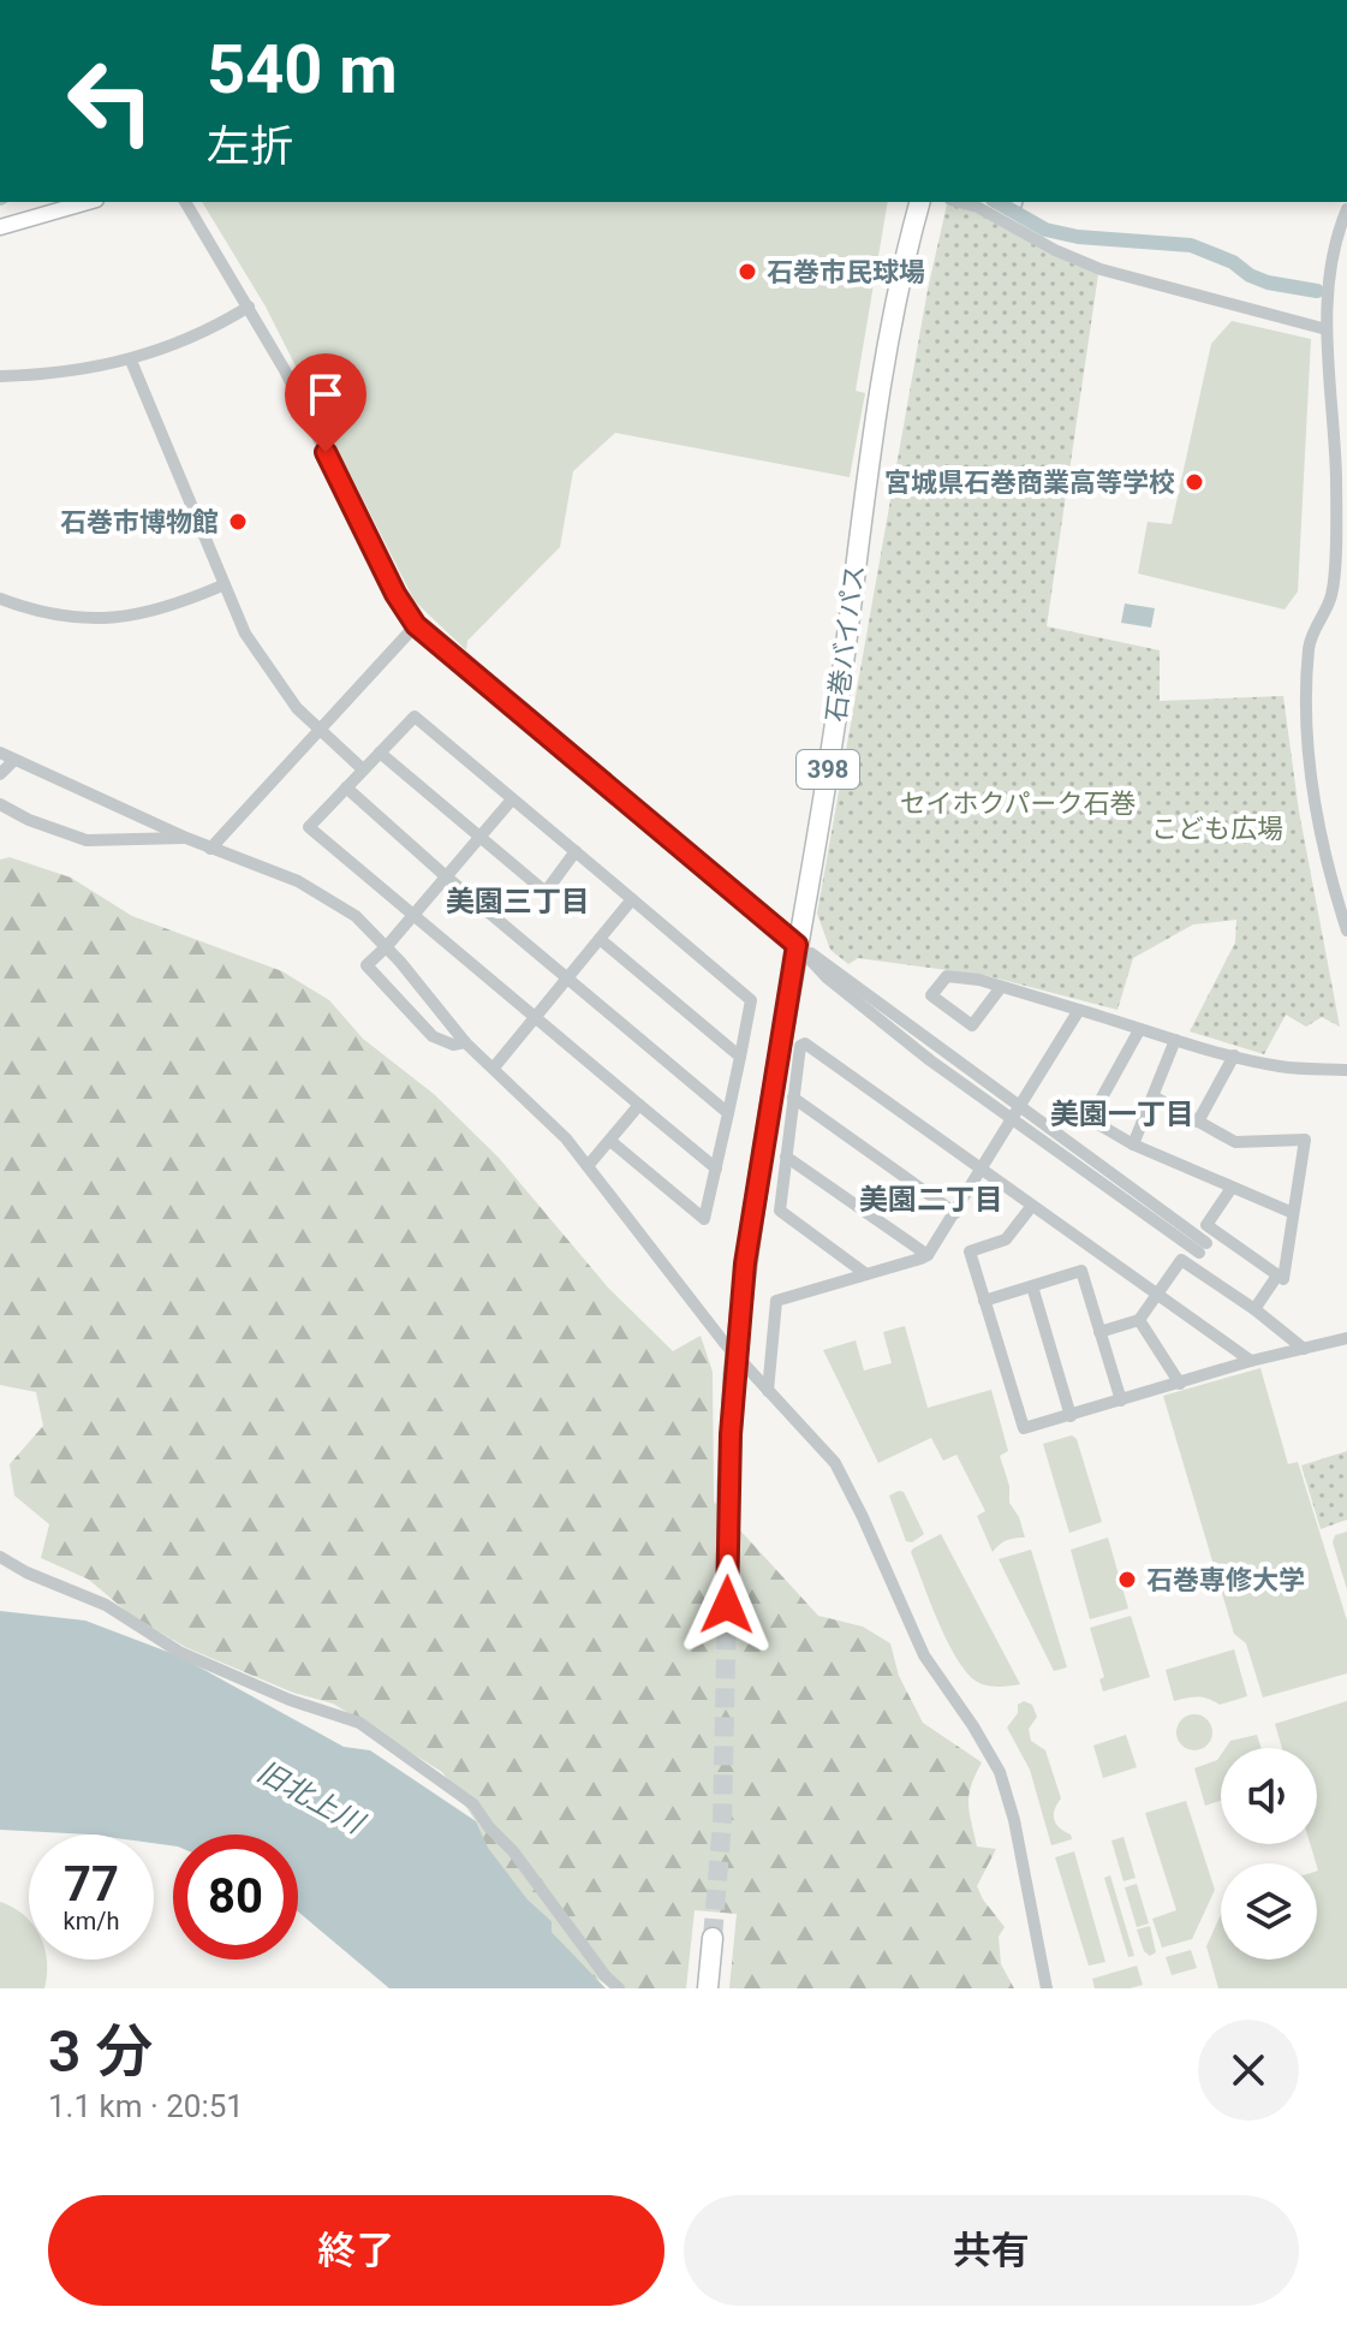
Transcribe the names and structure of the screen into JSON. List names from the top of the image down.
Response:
{
  "streets": {
    "highway": ["石巻バイパス", "398"]
  },
  "districts": ["美園三丁目", "美園一丁目", "美園二丁目"],
  "water": ["旧北上川"],
  "parks": ["セイホクパーク石巻", "こども広場"],
  "places": [
    "石巻市民球場",
    "宮城県石巻商業高等学校",
    "石巻市博物館",
    "石巻専修大学"
  ],
  "page": {
    "turn": ["540 m", "左折"],
    "speed": "77 km/h",
    "limit": "80",
    "heading": ["3 分", "1.1 km · 20:51"],
    "buttons": ["終了", "共有"]
  }
}
